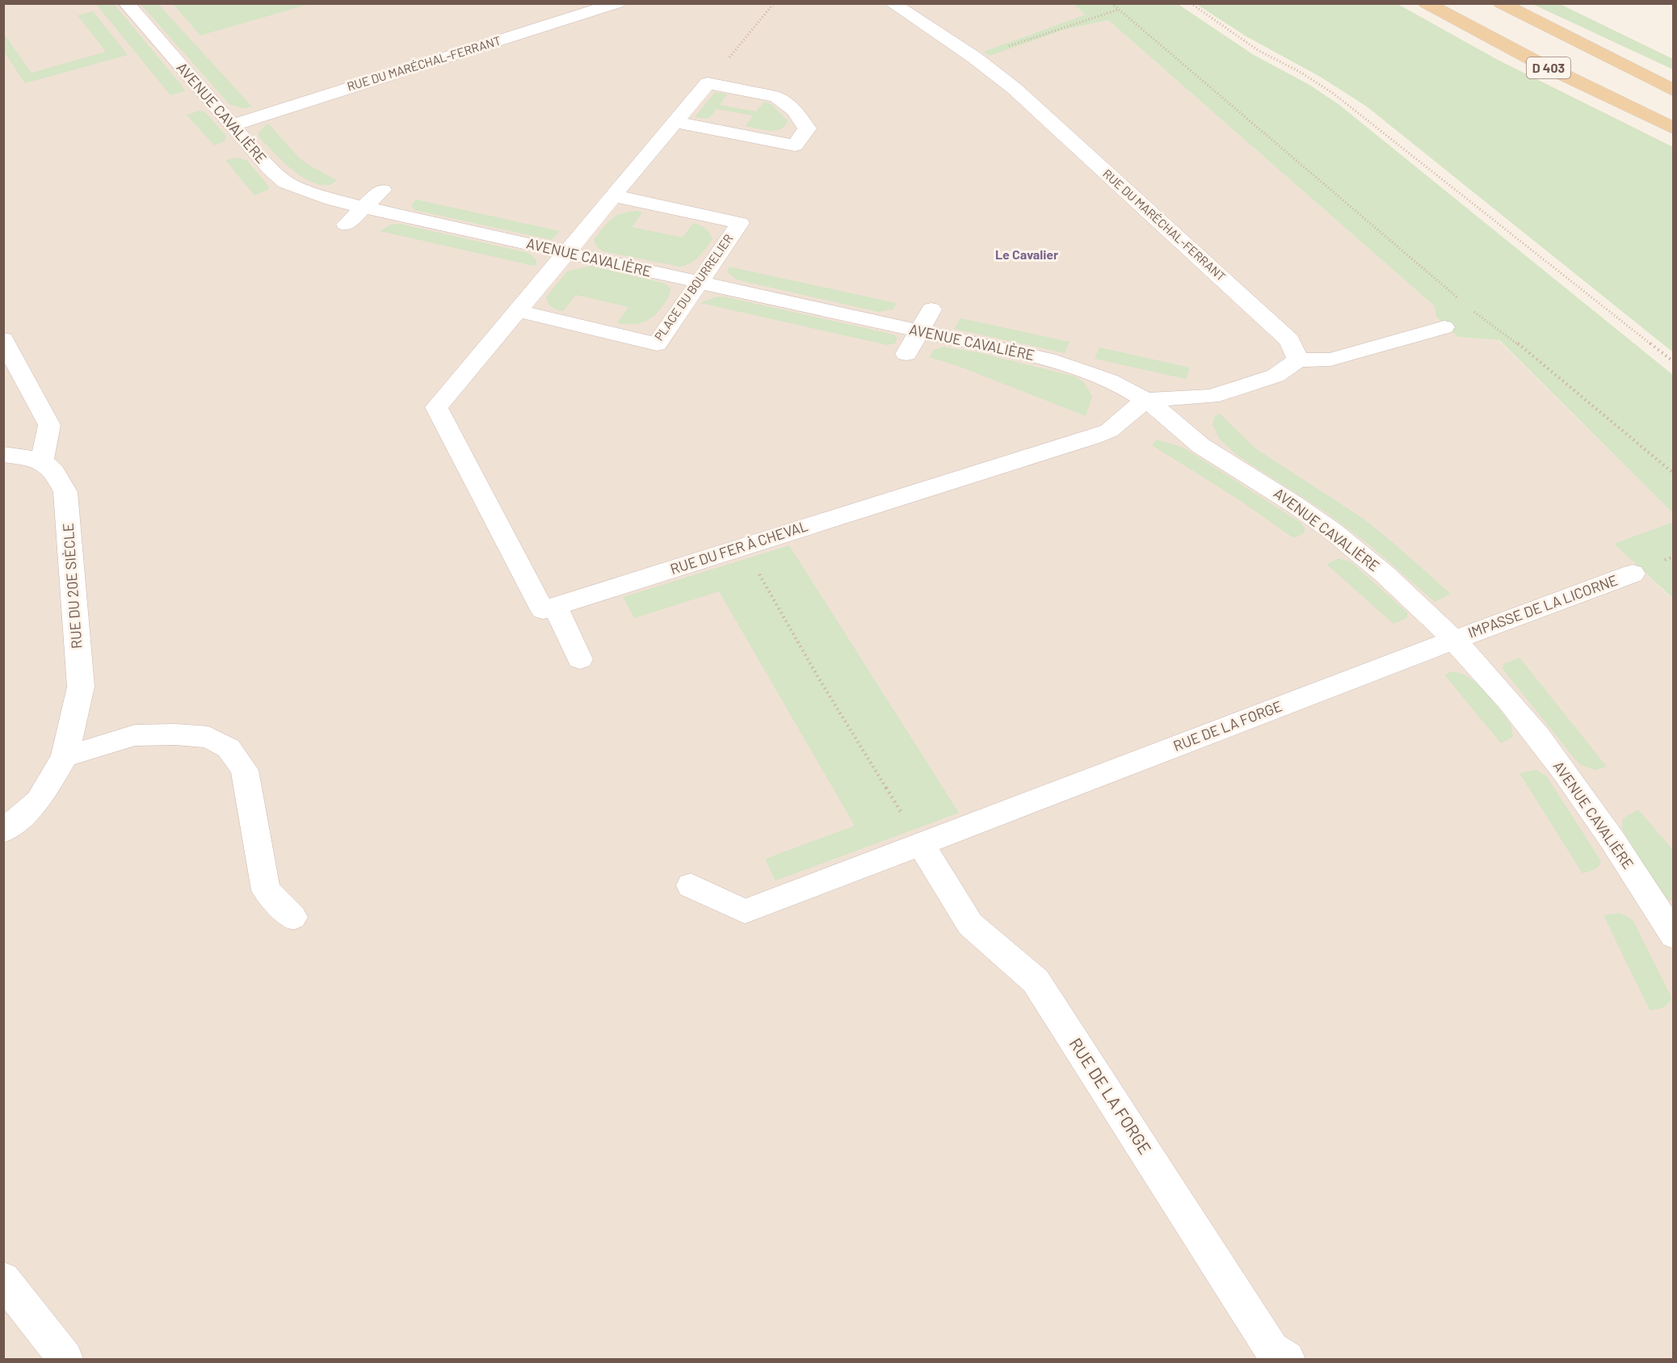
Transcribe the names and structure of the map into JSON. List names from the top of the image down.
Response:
{
  "streets": {
    "main road": ["D 403"],
    "street": [
      "RUE DU MARÉCHAL-FERRANT",
      "AVENUE CAVALIÈRE",
      "PLACE DU BOURRELIER",
      "RUE DU FER À CHEVAL",
      "RUE DU 20E SIÈCLE",
      "IMPASSE DE LA LICORNE",
      "RUE DE LA FORGE"
    ]
  },
  "crossings": [
    ["RUE DU MARÉCHAL-FERRANT", "AVENUE CAVALIÈRE"],
    ["AVENUE CAVALIÈRE", "PLACE DU BOURRELIER"],
    ["AVENUE CAVALIÈRE", "RUE DU FER À CHEVAL"],
    ["AVENUE CAVALIÈRE", "IMPASSE DE LA LICORNE"],
    ["AVENUE CAVALIÈRE", "RUE DE LA FORGE"],
    ["IMPASSE DE LA LICORNE", "RUE DE LA FORGE"]
  ],
  "districts": ["Le Cavalier"]
}
